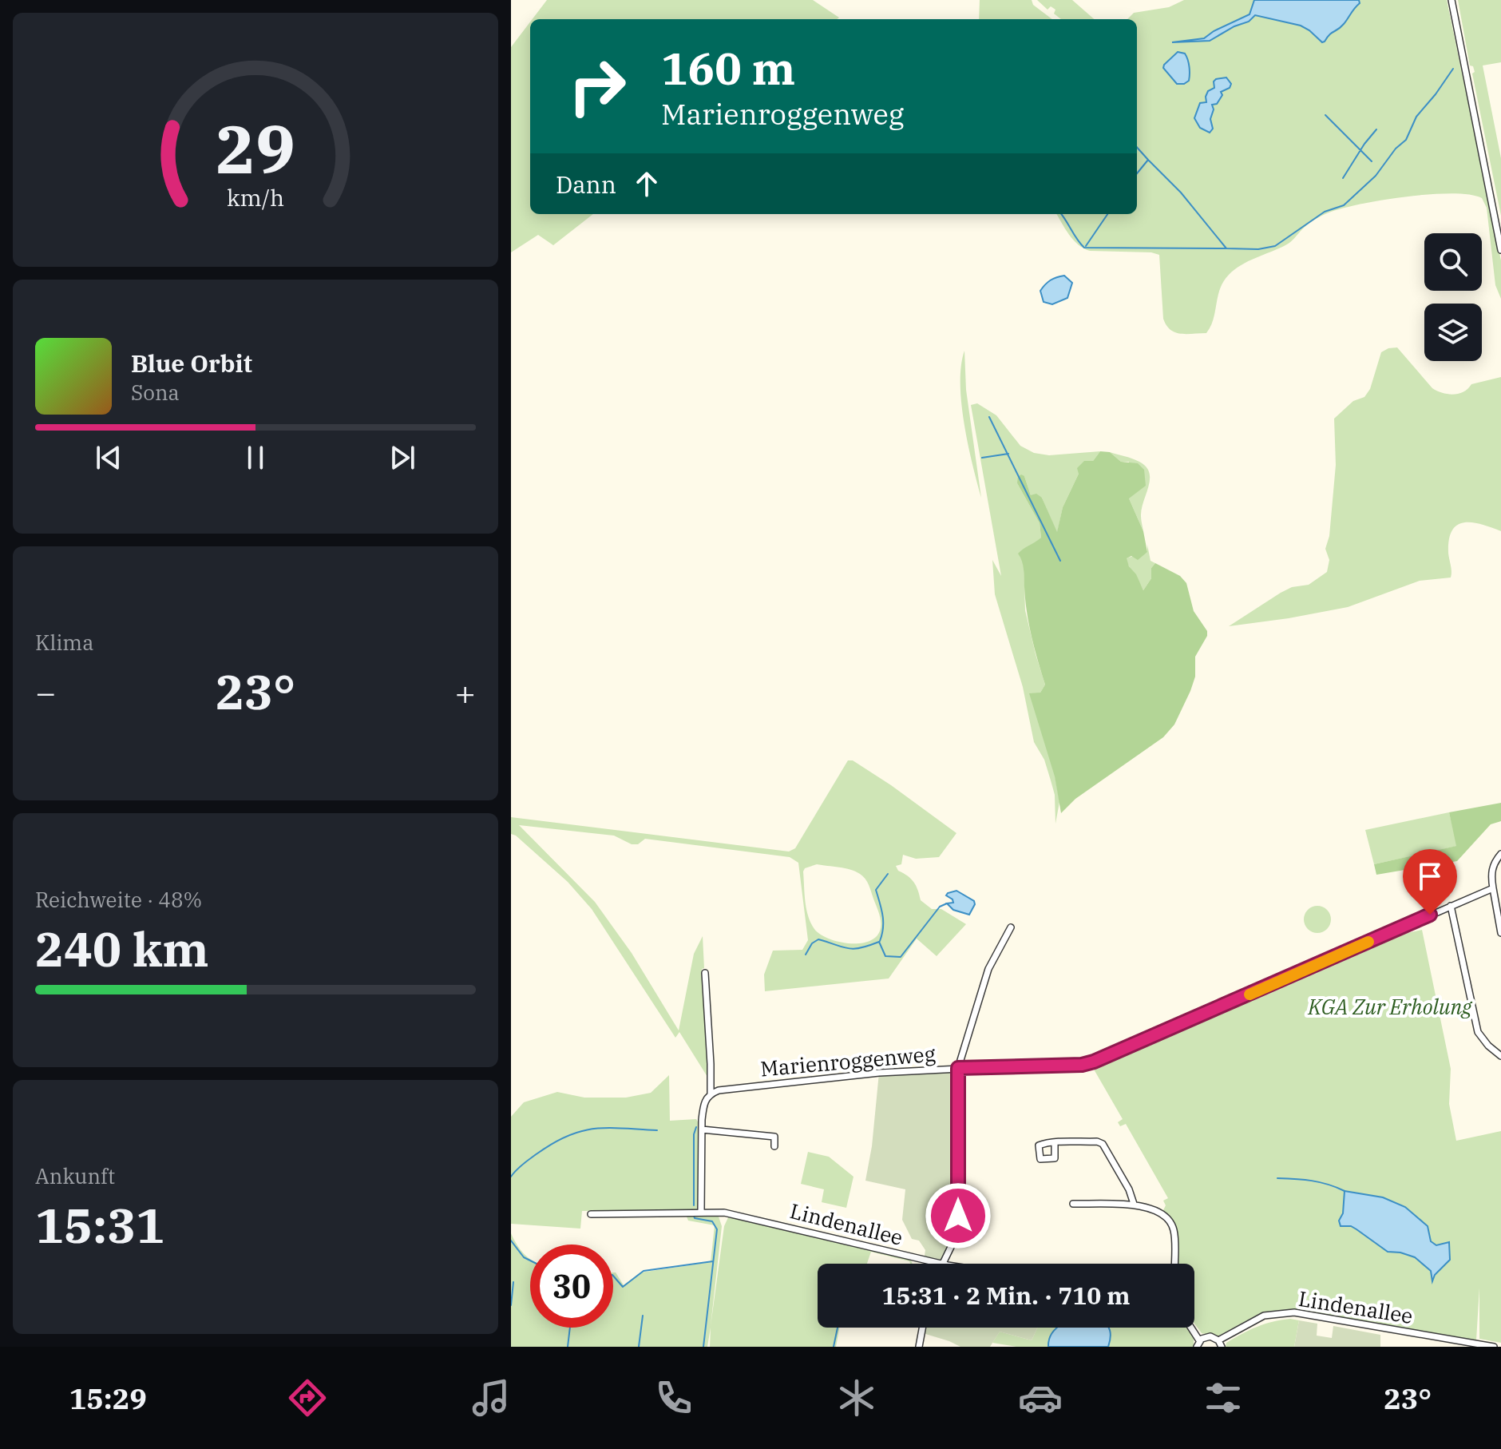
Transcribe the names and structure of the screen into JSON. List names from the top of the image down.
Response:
{
  "streets": {
    "street": ["Marienroggenweg", "Lindenallee"]
  },
  "parks": ["KGA Zur Erholung"],
  "page": {
    "turn": ["160 m", "Marienroggenweg"],
    "then": "Dann",
    "song": ["Blue Orbit", "Sona"],
    "tile": [
      "Klima",
      ["Reichweite · 48%", "240 km"],
      ["Ankunft", "15:31"]
    ],
    "heat": ["−", "23°", "+"],
    "limit": "30",
    "trip": "15:31 · 2 Min. · 710 m",
    "tabs": ["15:29", "23°"],
    "gauge": ["29", "km/h"]
  }
}
